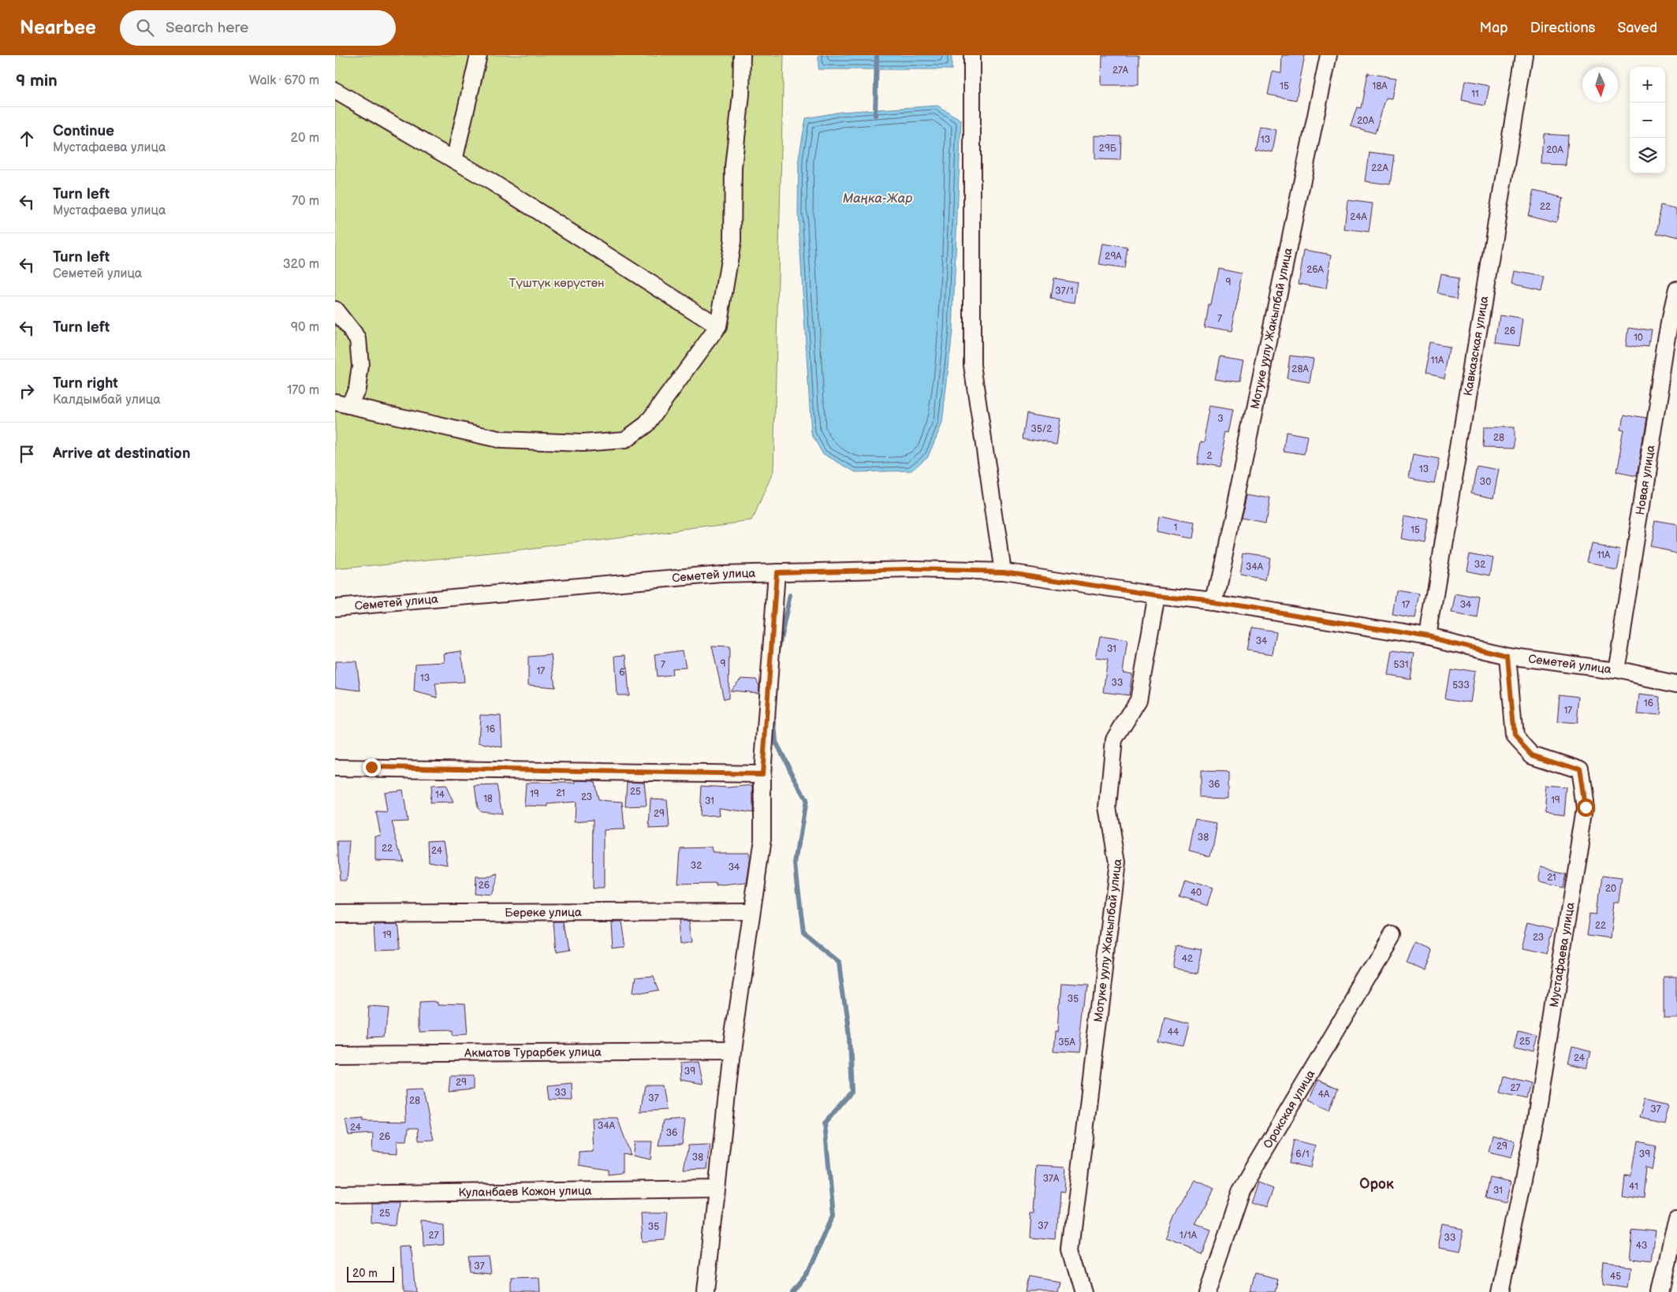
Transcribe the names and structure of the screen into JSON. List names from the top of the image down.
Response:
{
  "streets": {
    "street": [
      "Мотуке уулу Жакыпбай улица",
      "Кавказская улица",
      "Новая улица",
      "Семетей улица",
      "Береке улица",
      "Мустафаева улица",
      "Акматов Турарбек улица",
      "Орокская улица",
      "Куланбаев Кожон улица"
    ]
  },
  "crossings": [
    ["Мотуке уулу Жакыпбай улица", "Семетей улица"],
    ["Кавказская улица", "Семетей улица"],
    ["Новая улица", "Семетей улица"],
    ["Семетей улица", "Мустафаева улица"]
  ],
  "districts": ["Орок"],
  "water": ["Маңка-Жар"],
  "parks": ["Түштүк көрүстөн"],
  "house_numbers": [
    "27А",
    "15",
    "18А",
    "11",
    "20А",
    "13",
    "29Б",
    "20А",
    "22А",
    "22",
    "24А",
    "29А",
    "26А",
    "9",
    "37/1",
    "7",
    "26",
    "10",
    "11А",
    "28А",
    "3",
    "35/2",
    "28",
    "2",
    "13",
    "30",
    "1",
    "15",
    "11А",
    "32",
    "34А",
    "17",
    "34",
    "34",
    "31",
    "9",
    "7",
    "531",
    "17",
    "6",
    "13",
    "33",
    "533",
    "16",
    "17",
    "16",
    "36",
    "25",
    "21",
    "19",
    "14",
    "23",
    "18",
    "19",
    "31",
    "29",
    "38",
    "22",
    "24",
    "32",
    "34",
    "21",
    "26",
    "20",
    "40",
    "22",
    "19",
    "23",
    "42",
    "35",
    "44",
    "25",
    "35А",
    "24",
    "39",
    "29",
    "27",
    "33",
    "4А",
    "37",
    "28",
    "37",
    "34А",
    "24",
    "36",
    "26",
    "29",
    "6/1",
    "39",
    "38",
    "37А",
    "41",
    "31",
    "25",
    "37",
    "35",
    "27",
    "1/1А",
    "33",
    "43",
    "37",
    "45"
  ],
  "scale_bar": "20 m",
  "north": "bottom",
  "page": {
    "header": "Nearbee",
    "search": "Search here",
    "nav": ["Map", "Directions", "Saved"],
    "heading": ["9 min", "Walk · 670 m"],
    "map_buttons": ["+", "−"],
    "list": [
      ["Continue", "Мустафаева улица", "20 m"],
      ["Turn left", "Мустафаева улица", "70 m"],
      ["Turn left", "Семетей улица", "320 m"],
      ["Turn left", "90 m"],
      ["Turn right", "Калдымбай улица", "170 m"],
      "Arrive at destination"
    ],
    "scale": "20 m"
  }
}
